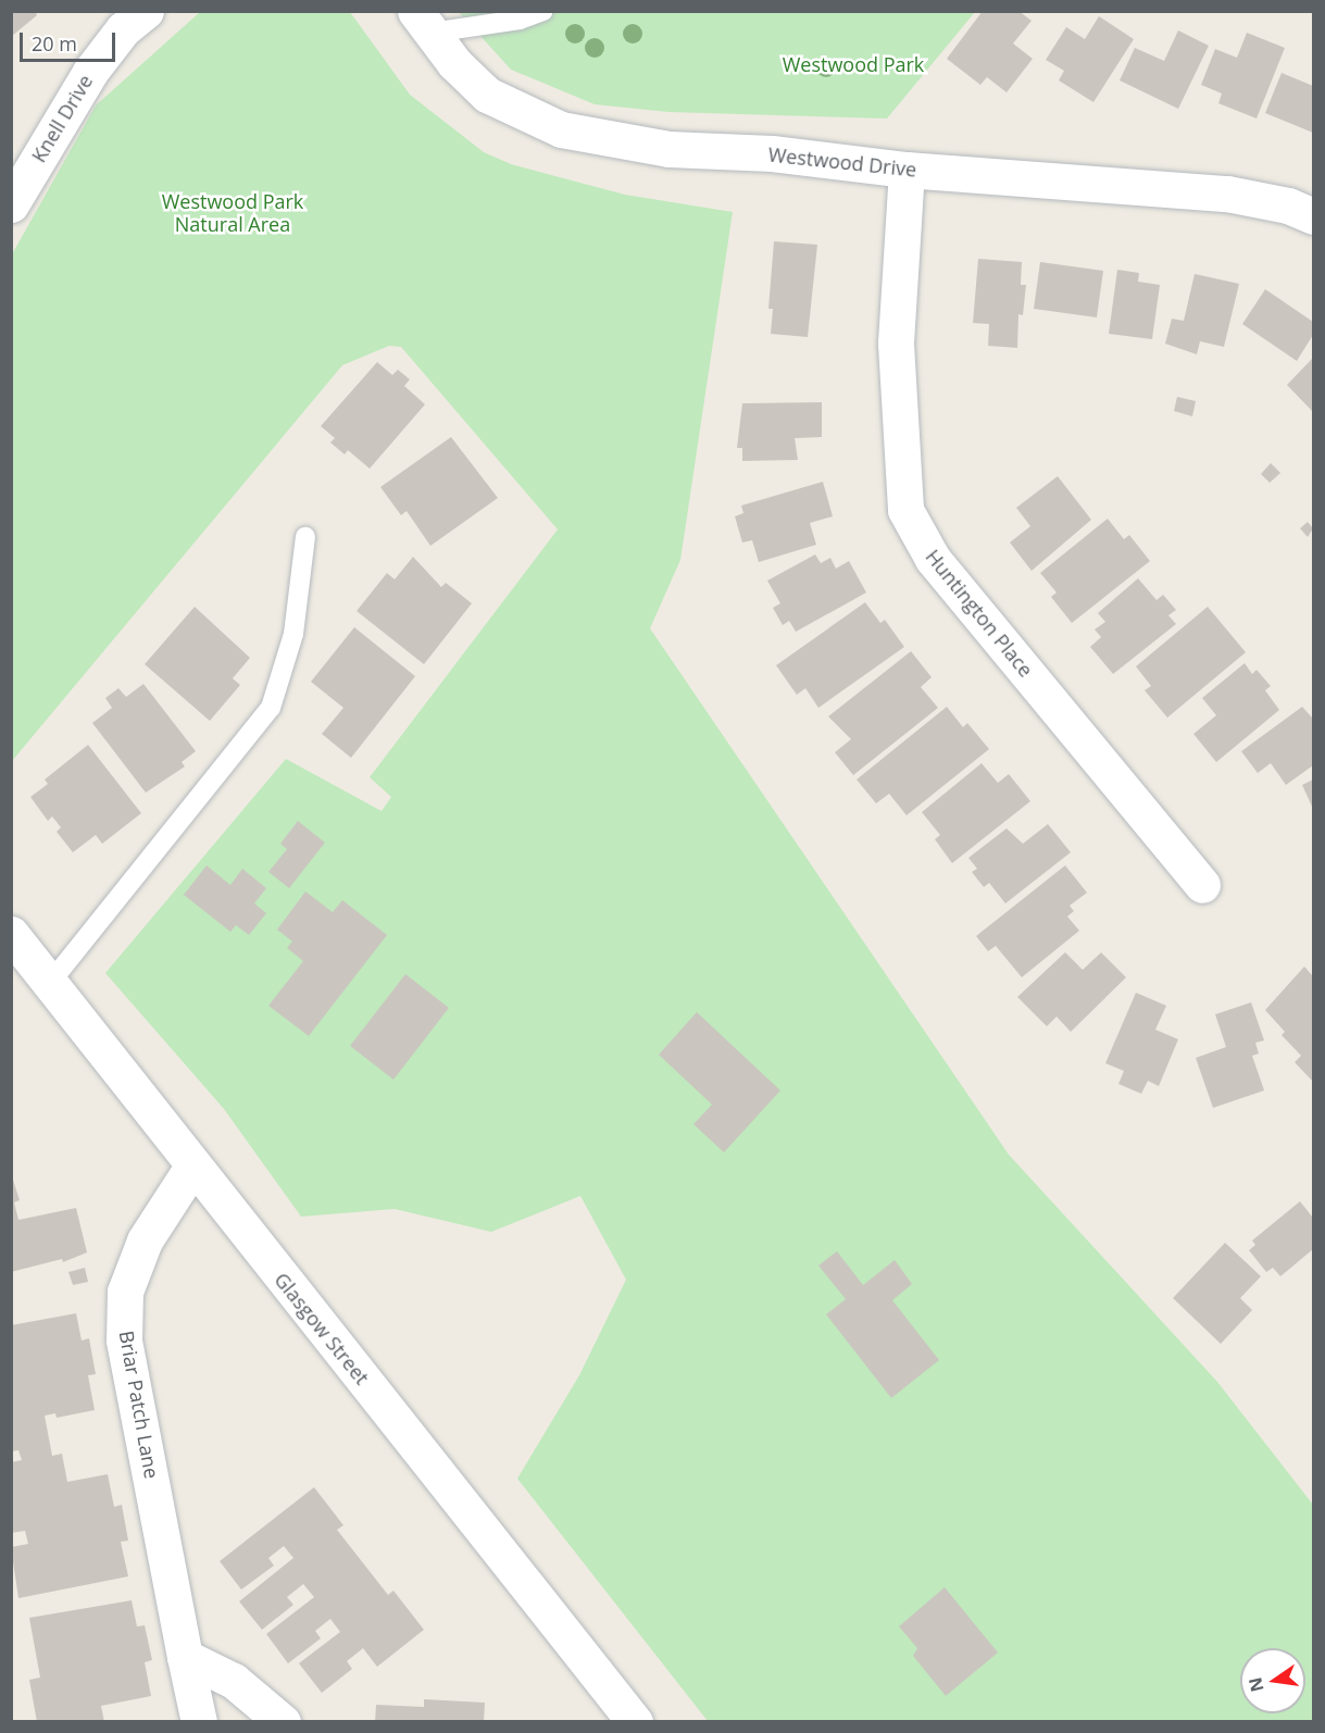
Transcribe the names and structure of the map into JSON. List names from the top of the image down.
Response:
{
  "streets": {
    "street": [
      "Knell Drive",
      "Westwood Drive",
      "Huntington Place",
      "Glasgow Street",
      "Briar Patch Lane"
    ]
  },
  "crossings": [
    ["Westwood Drive", "Huntington Place"],
    ["Glasgow Street", "Briar Patch Lane"]
  ],
  "parks": ["Westwood Park", "Westwood Park Natural Area"],
  "scale_bar": "20 m",
  "north": "left"
}
